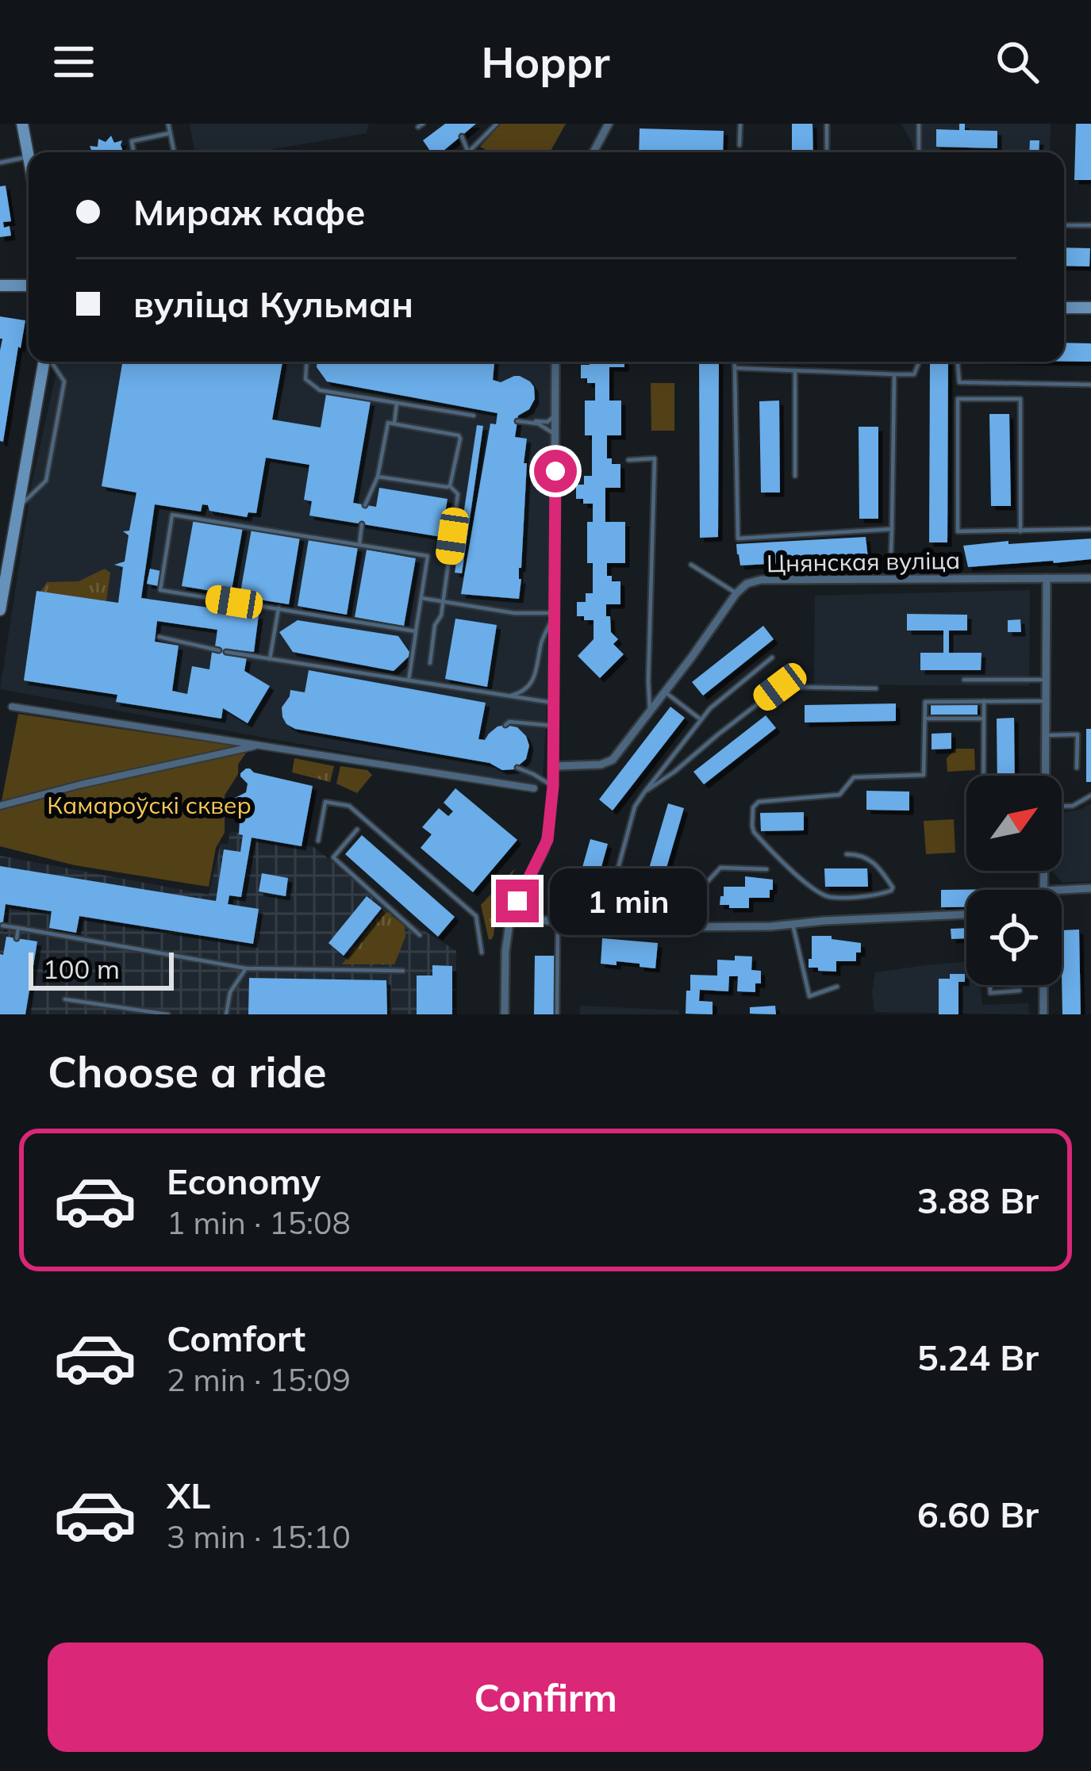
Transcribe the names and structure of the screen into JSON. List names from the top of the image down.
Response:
{
  "streets": {
    "street": ["Цнянская вуліца"]
  },
  "parks": ["Камароўскі сквер"],
  "scale_bar": "100 m",
  "north": "top right",
  "page": {
    "header": "Hoppr",
    "banner": ["Мираж кафе", "вуліца Кульман"],
    "bubble": "1 min",
    "scale": "100 m",
    "heading": "Choose a ride",
    "list": [
      {
        "name": "Economy",
        "note": "1 min · 15:08",
        "value": "3.88 Br"
      },
      {
        "name": "Comfort",
        "note": "2 min · 15:09",
        "value": "5.24 Br"
      },
      {
        "name": "XL",
        "note": "3 min · 15:10",
        "value": "6.60 Br"
      }
    ],
    "buttons": "Confirm"
  }
}
